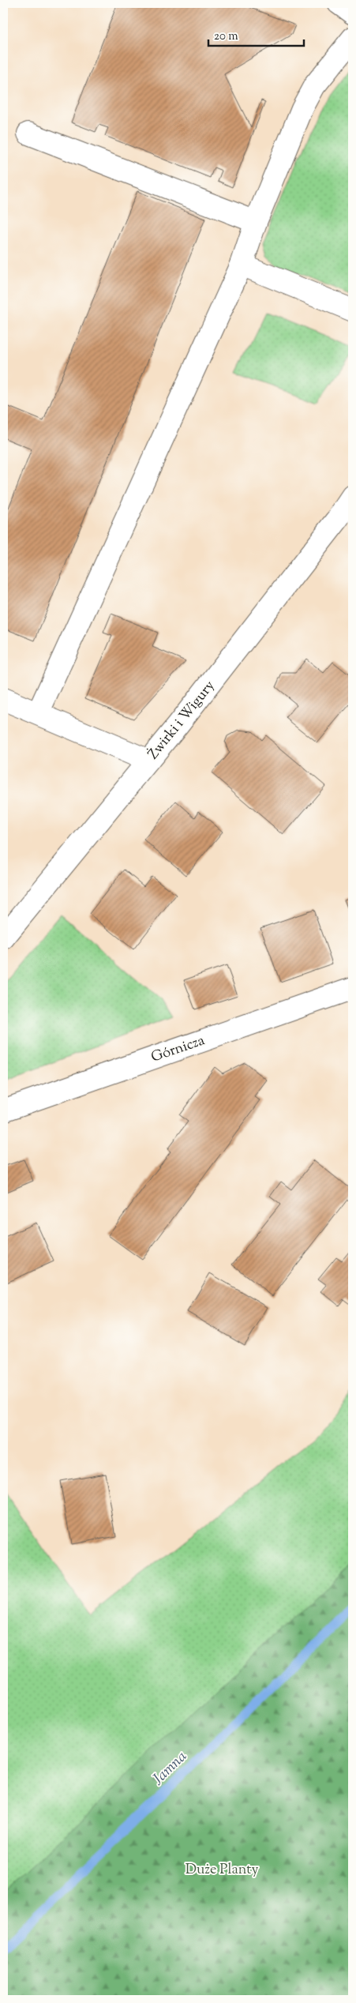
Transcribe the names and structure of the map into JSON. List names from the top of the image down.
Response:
{
  "streets": {
    "street": ["Żwirki i Wigury", "Górnicza"]
  },
  "water": ["Jamna"],
  "parks": ["Duże Planty"],
  "scale_bar": "20 m"
}
